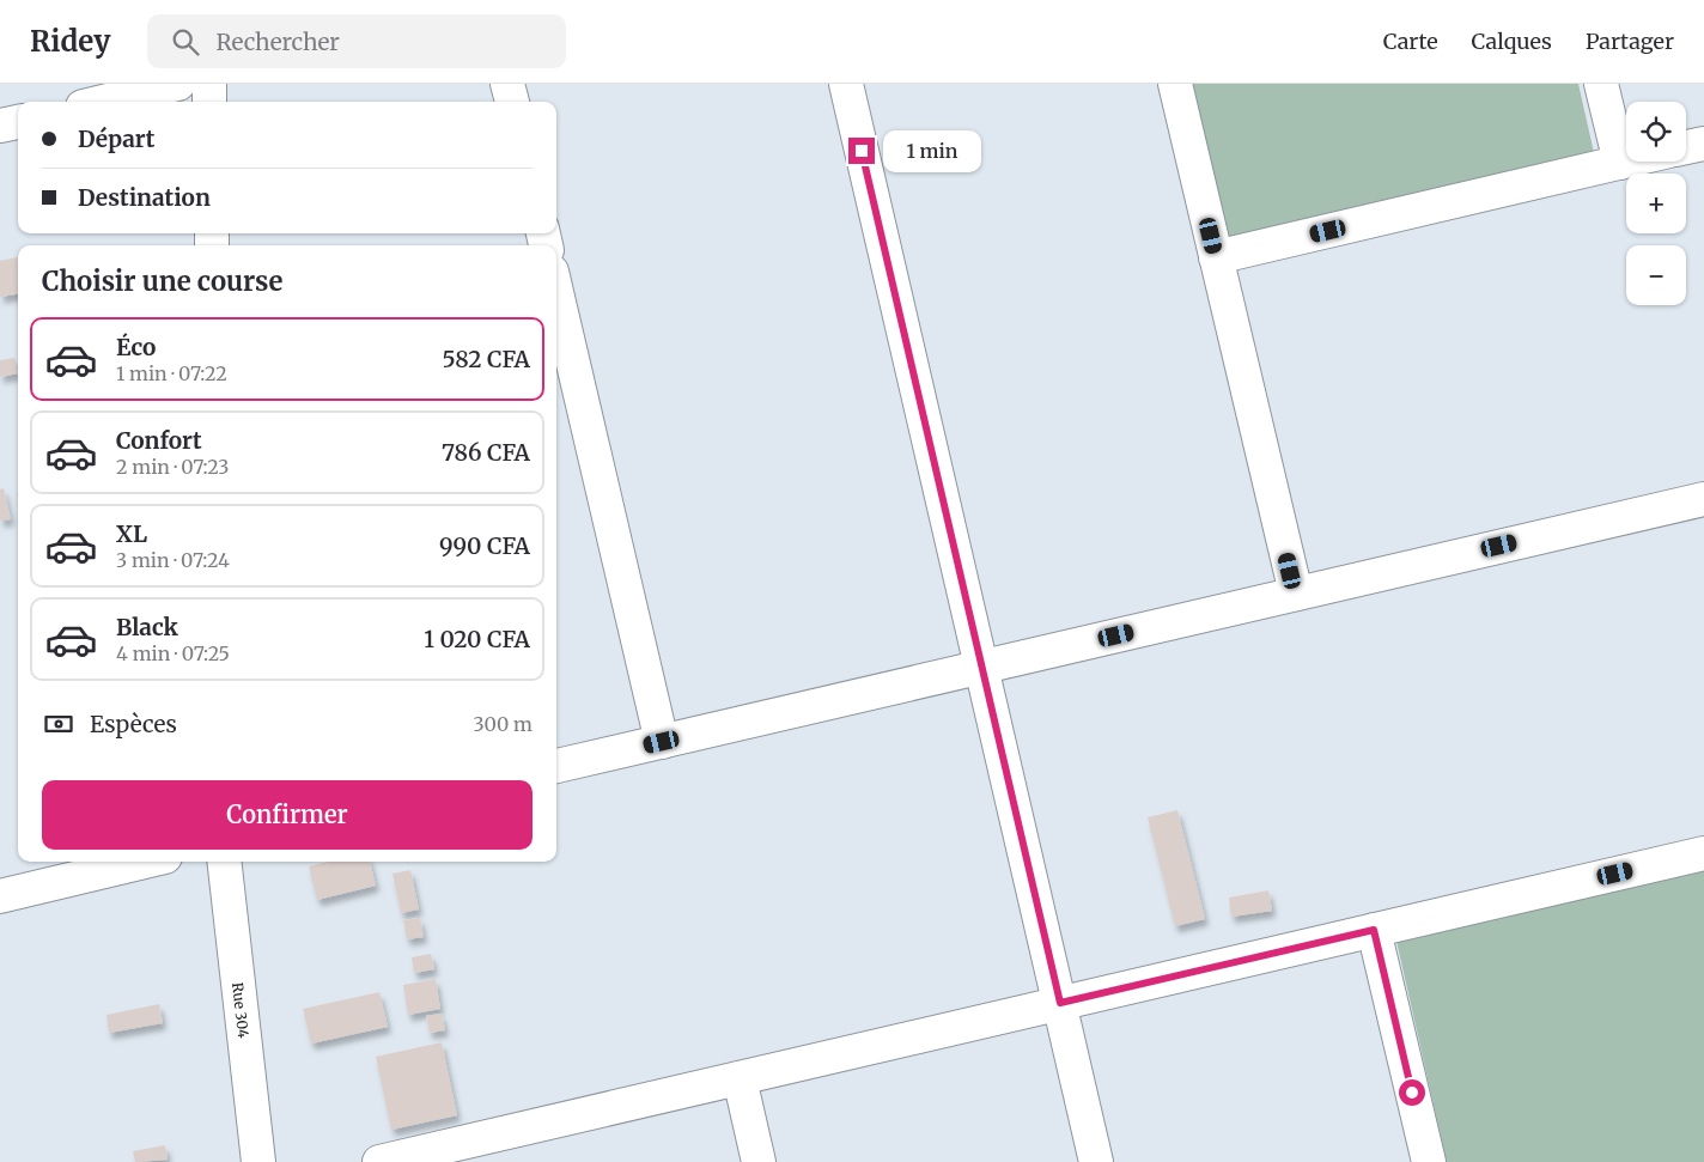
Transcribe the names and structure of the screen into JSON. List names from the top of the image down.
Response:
{
  "streets": {
    "street": ["Rue 304"]
  },
  "page": {
    "header": "Ridey",
    "search": "Rechercher",
    "nav": ["Carte", "Calques", "Partager"],
    "map_buttons": ["+", "−"],
    "banner": ["Départ", "Destination"],
    "bubble": "1 min",
    "heading": "Choisir une course",
    "list": [
      {
        "name": "Éco",
        "note": "1 min · 07:22",
        "value": "582 CFA"
      },
      {
        "name": "Confort",
        "note": "2 min · 07:23",
        "value": "786 CFA"
      },
      {
        "name": "XL",
        "note": "3 min · 07:24",
        "value": "990 CFA"
      },
      {
        "name": "Black",
        "note": "4 min · 07:25",
        "value": "1 020 CFA"
      }
    ],
    "pay": ["Espèces", "300 m"],
    "buttons": "Confirmer"
  }
}
